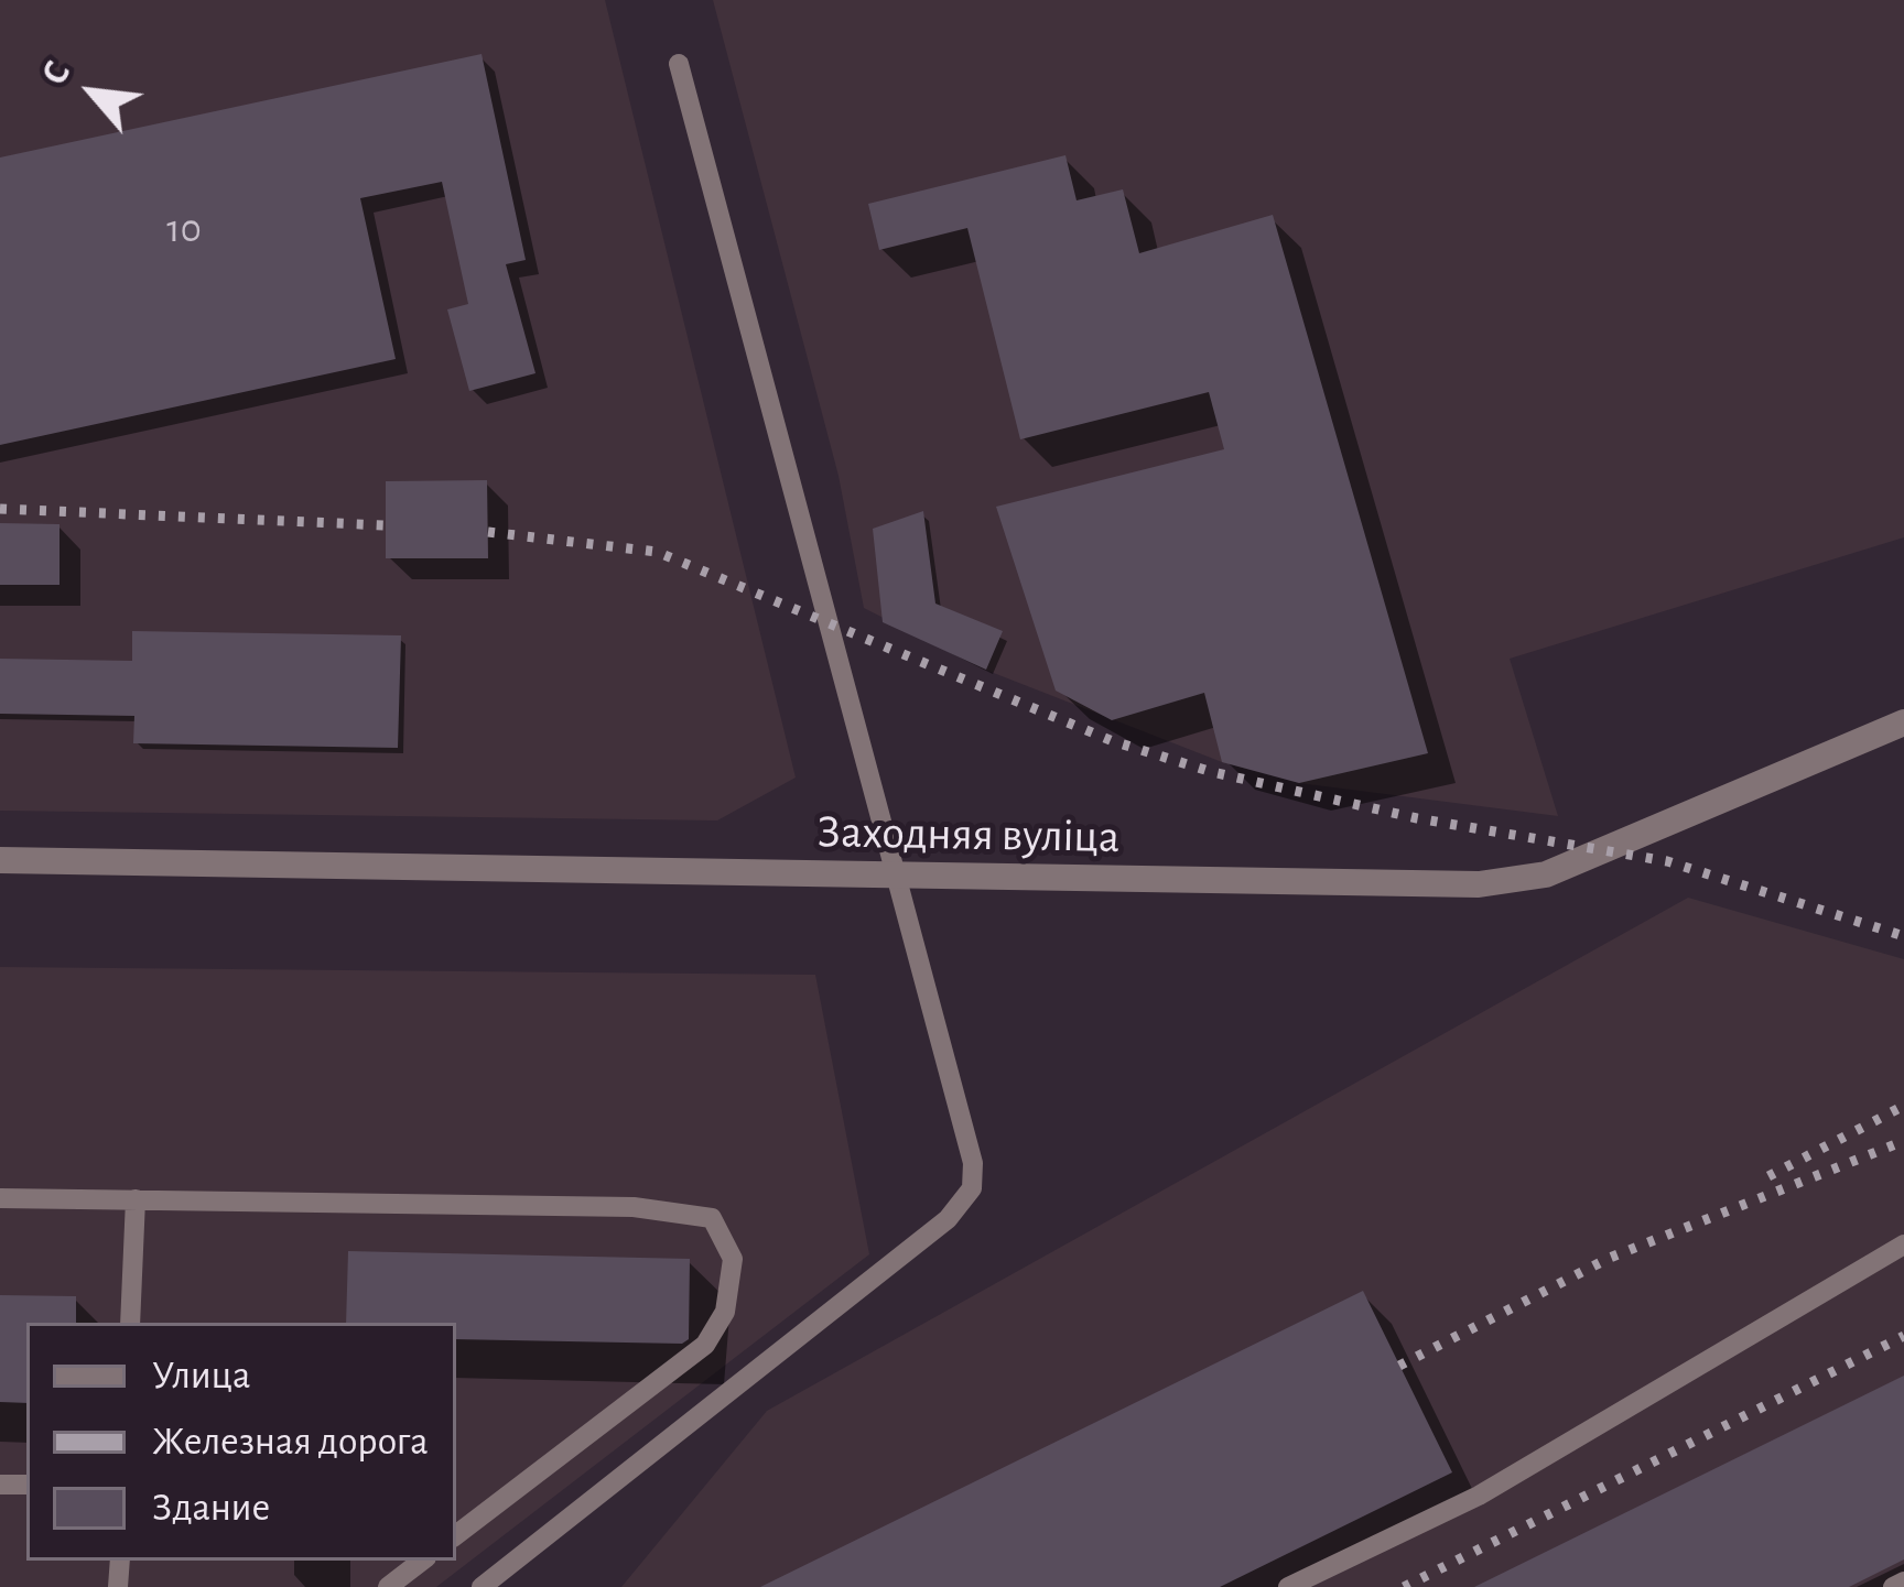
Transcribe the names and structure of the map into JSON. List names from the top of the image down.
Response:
{
  "streets": {
    "street": ["Заходняя вуліца"]
  },
  "house_numbers": ["10"],
  "legend": ["Улица", "Железная дорога", "Здание"],
  "north": "top left"
}
